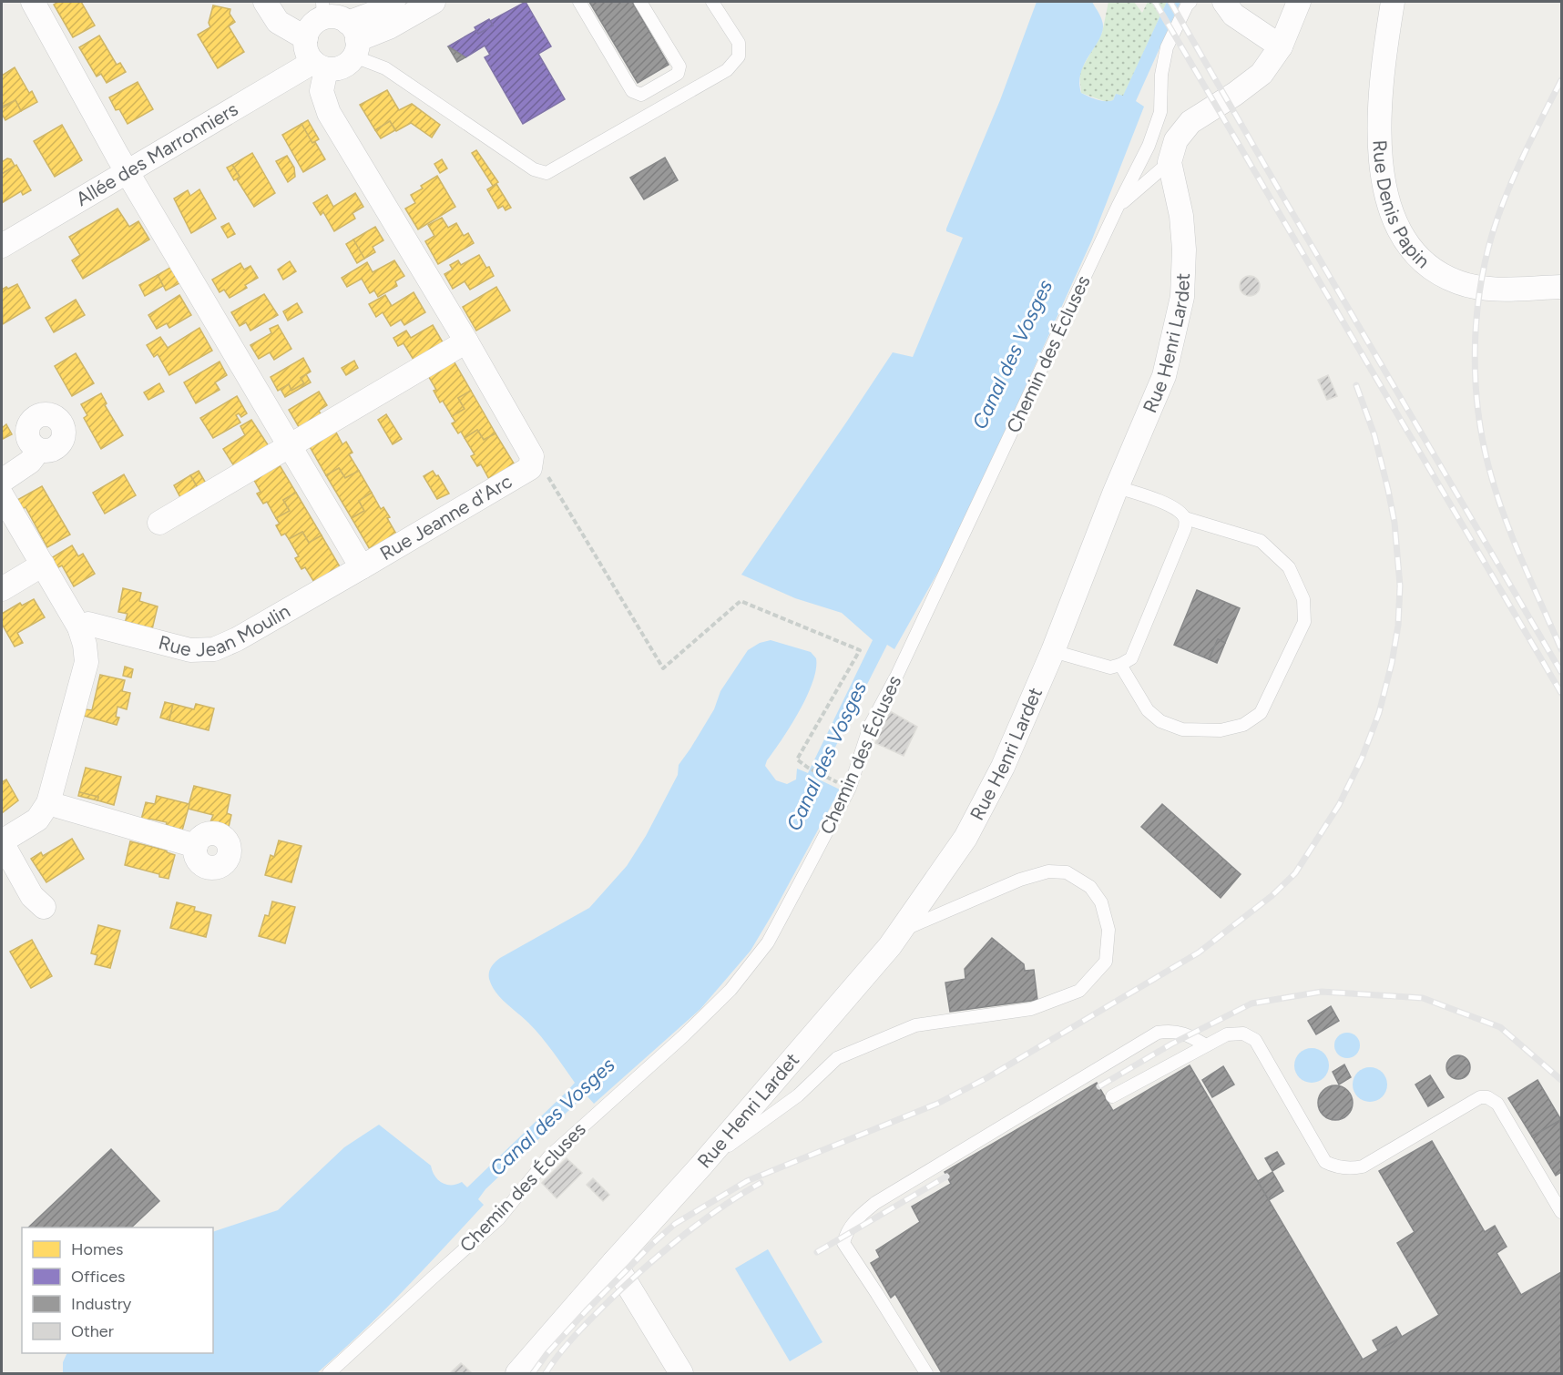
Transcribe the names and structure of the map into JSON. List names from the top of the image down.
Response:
{
  "streets": {
    "street": [
      "Allée des Marronniers",
      "Rue Denis Papin",
      "Rue Henri Lardet",
      "Rue Jeanne d'Arc",
      "Rue Jean Moulin"
    ],
    "lane": ["Chemin des Écluses"]
  },
  "crossings": [
    ["Allée des Marronniers", "Rue Jeanne d'Arc"],
    ["Rue Jeanne d'Arc", "Rue Jean Moulin"]
  ],
  "water": ["Canal des Vosges"],
  "legend": [
    "Homes",
    "Offices",
    "Industry",
    "Other"
  ]
}
